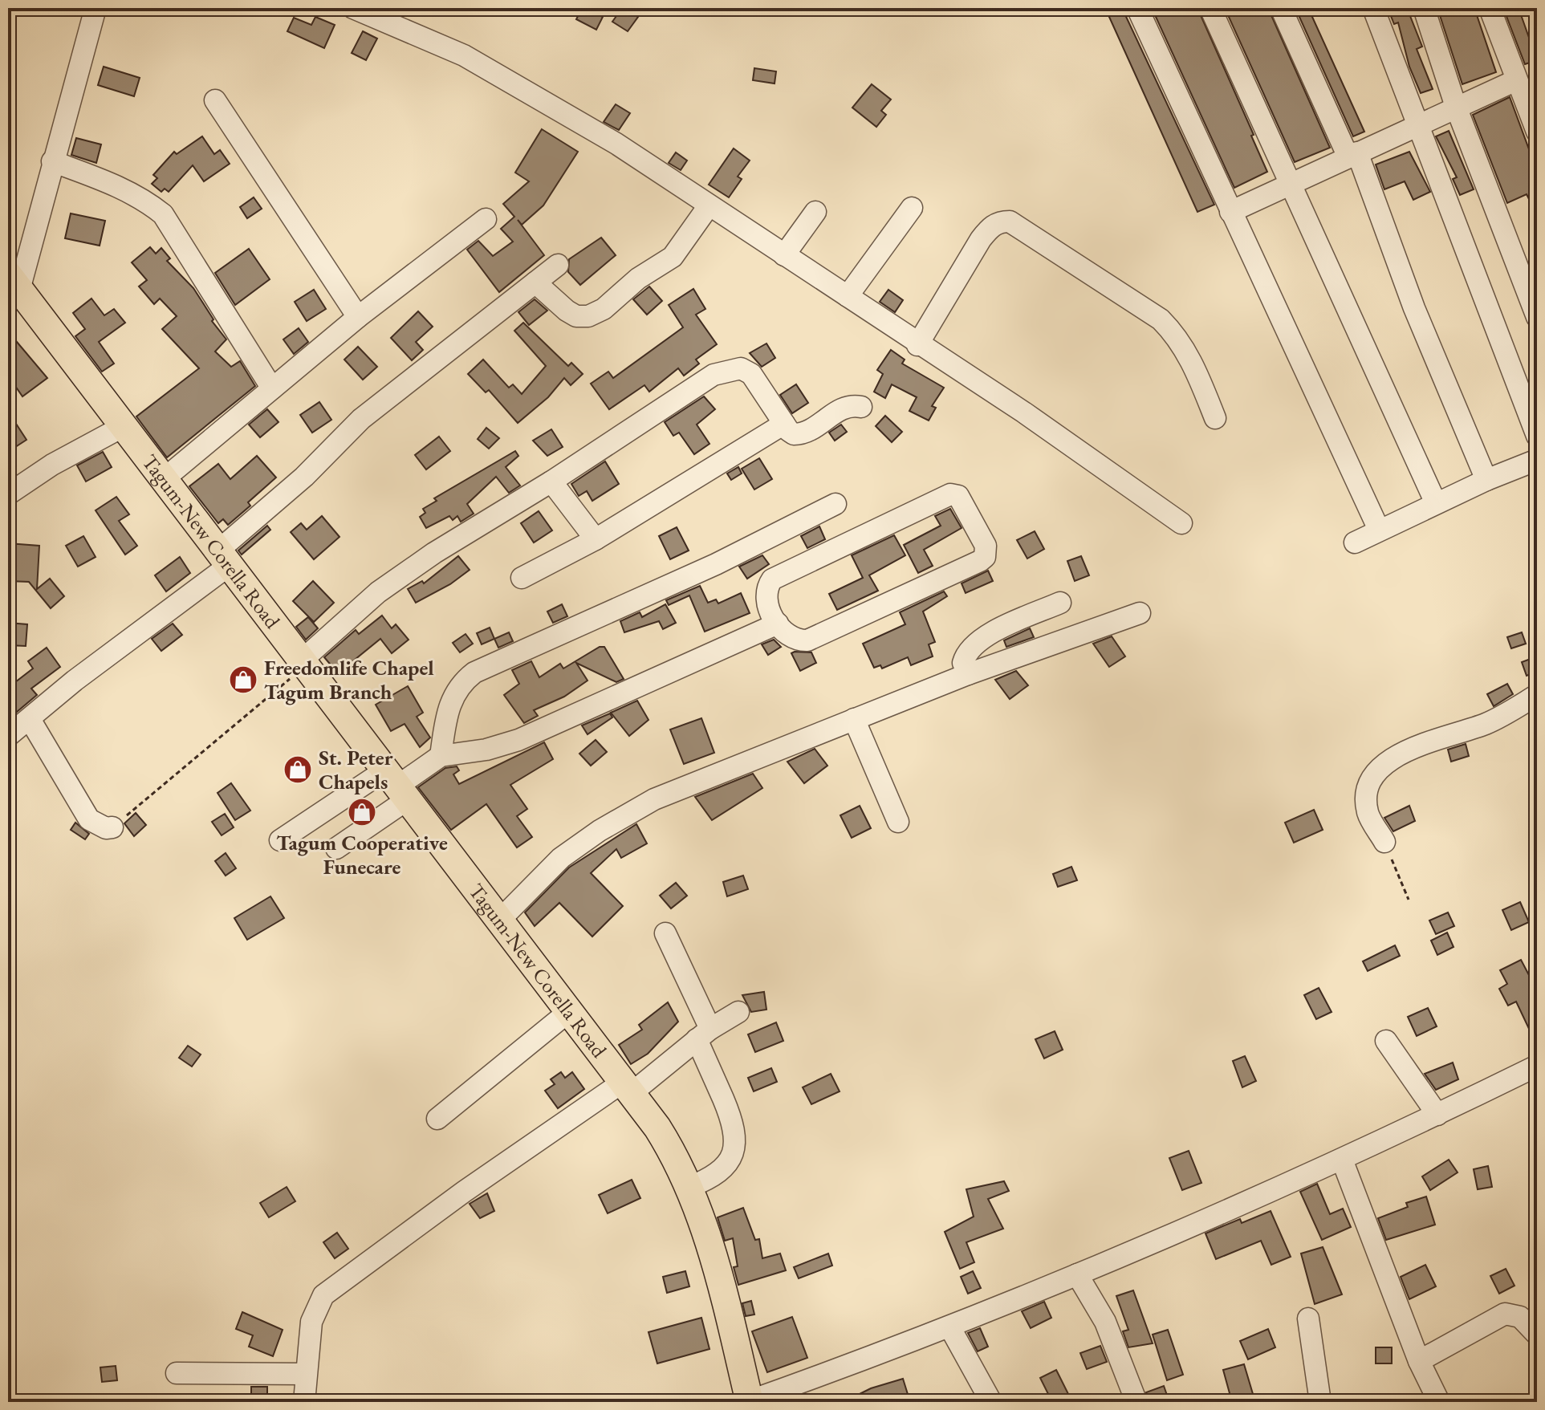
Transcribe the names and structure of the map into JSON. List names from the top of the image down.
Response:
{
  "streets": {
    "main road": ["Tagum-New Corella Road"]
  },
  "places": {
    "shop": ["Freedomlife Chapel Tagum Branch", "St. Peter Chapels", "Tagum Cooperative Funecare"]
  }
}
